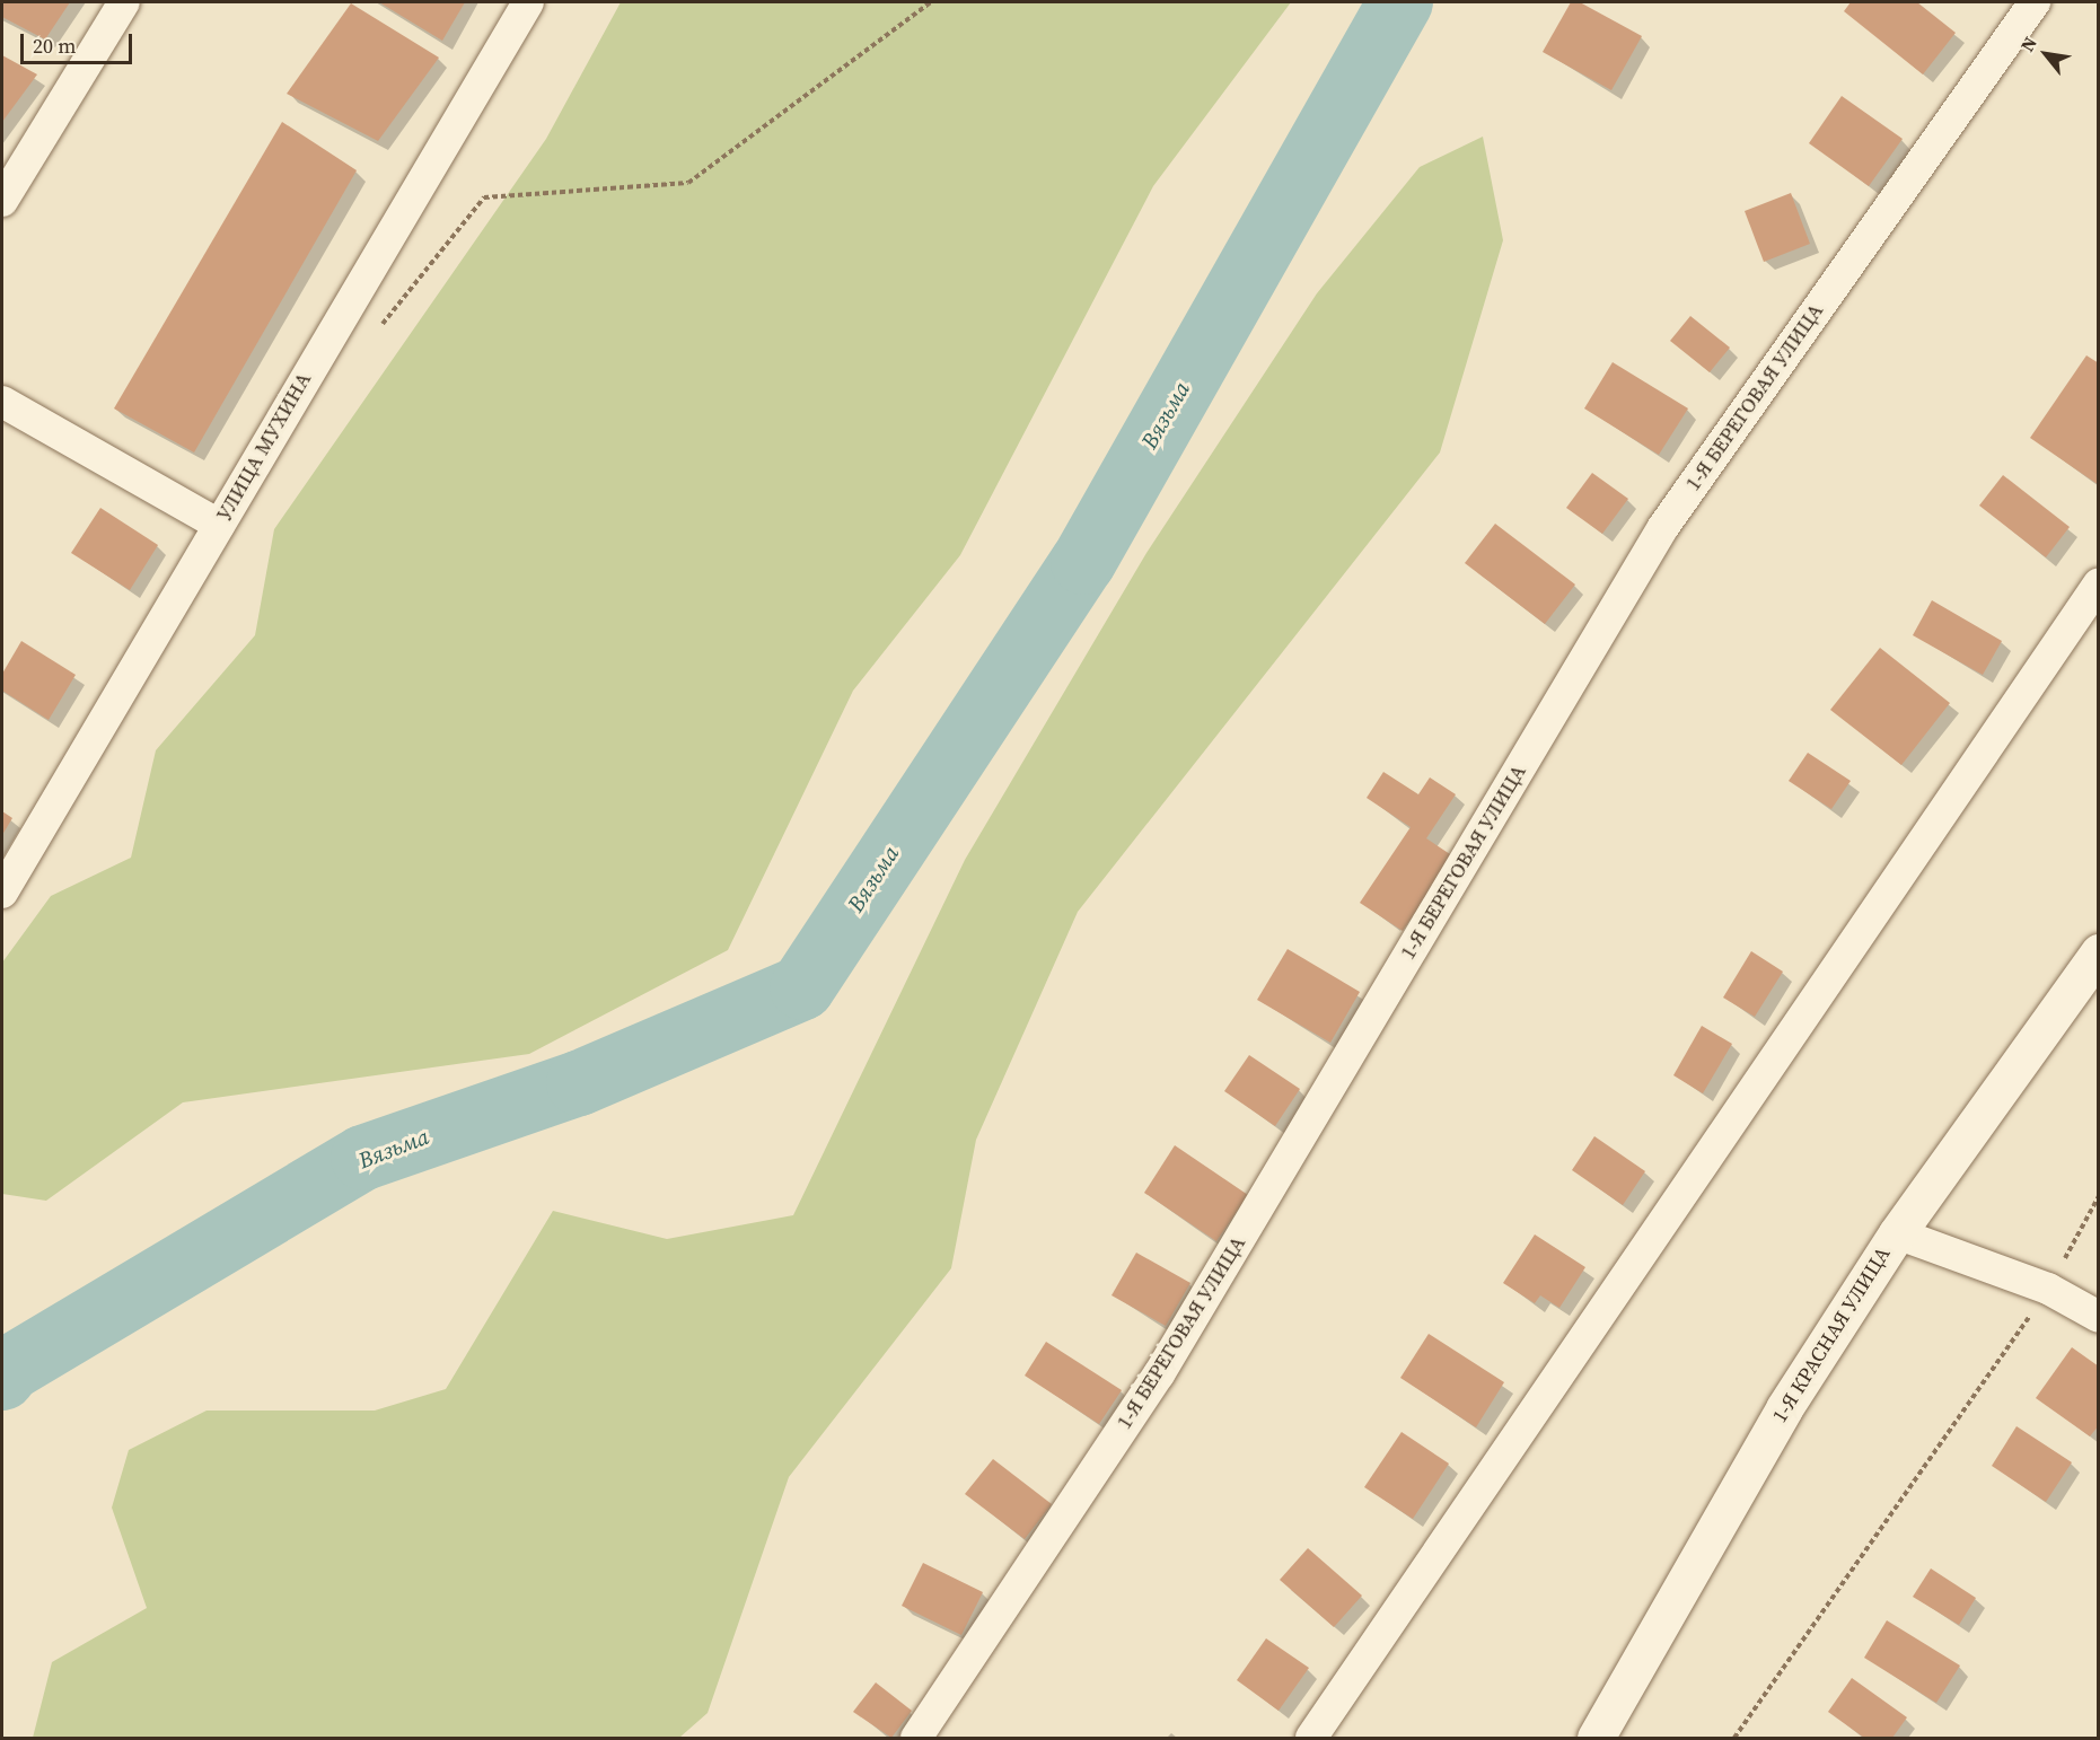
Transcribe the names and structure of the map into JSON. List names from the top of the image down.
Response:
{
  "streets": {
    "main road": ["1-Я КРАСНАЯ УЛИЦА"],
    "street": ["1-Я БЕРЕГОВАЯ УЛИЦА", "УЛИЦА МУХИНА"]
  },
  "water": ["Вязьма"],
  "scale_bar": "20 m",
  "north": "top left"
}
